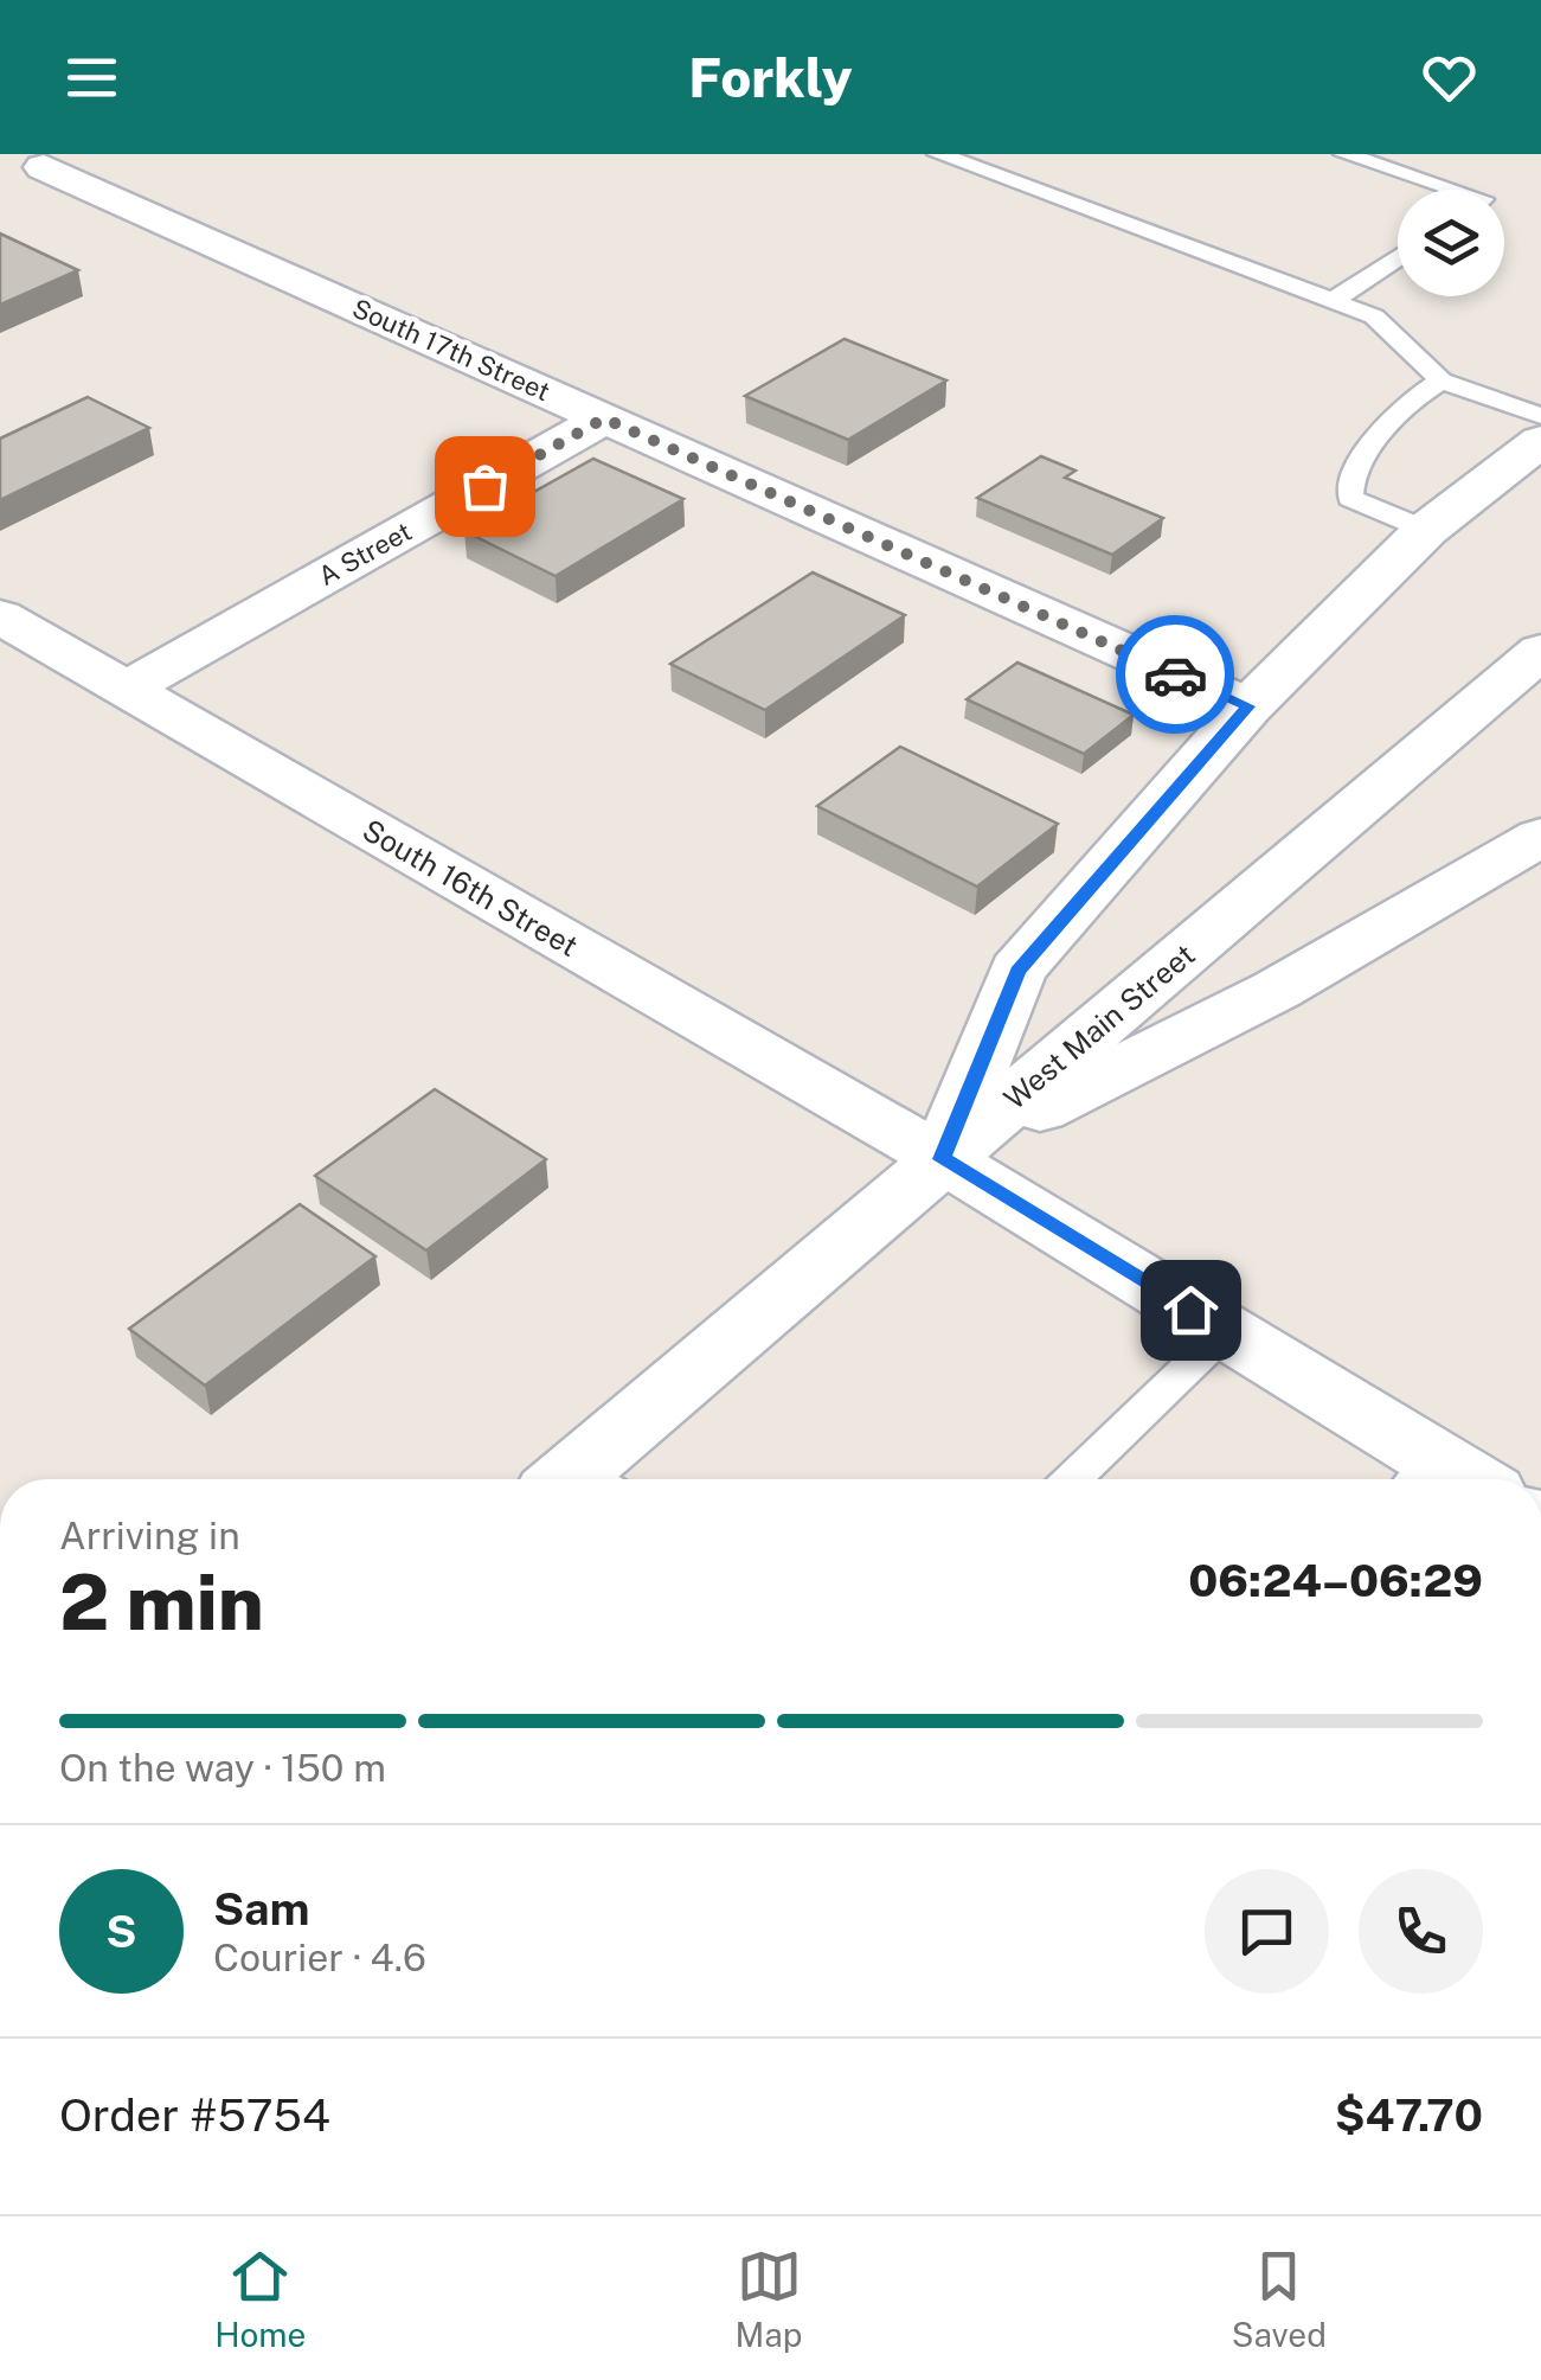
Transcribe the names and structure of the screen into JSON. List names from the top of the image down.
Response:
{
  "streets": {
    "street": [
      "South 17th Street",
      "A Street",
      "South 16th Street",
      "West Main Street"
    ]
  },
  "crossings": [
    ["South 17th Street", "A Street"],
    ["A Street", "South 16th Street"],
    ["South 16th Street", "West Main Street"]
  ],
  "page": {
    "header": "Forkly",
    "heading": ["2 min", "Arriving in", "06:24–06:29"],
    "panel": [
      "Sam",
      "Courier · 4.6",
      "Order #5754",
      "$47.70"
    ],
    "bar": "On the way · 150 m",
    "round": "S",
    "tabs": ["Home", "Map", "Saved"]
  }
}
